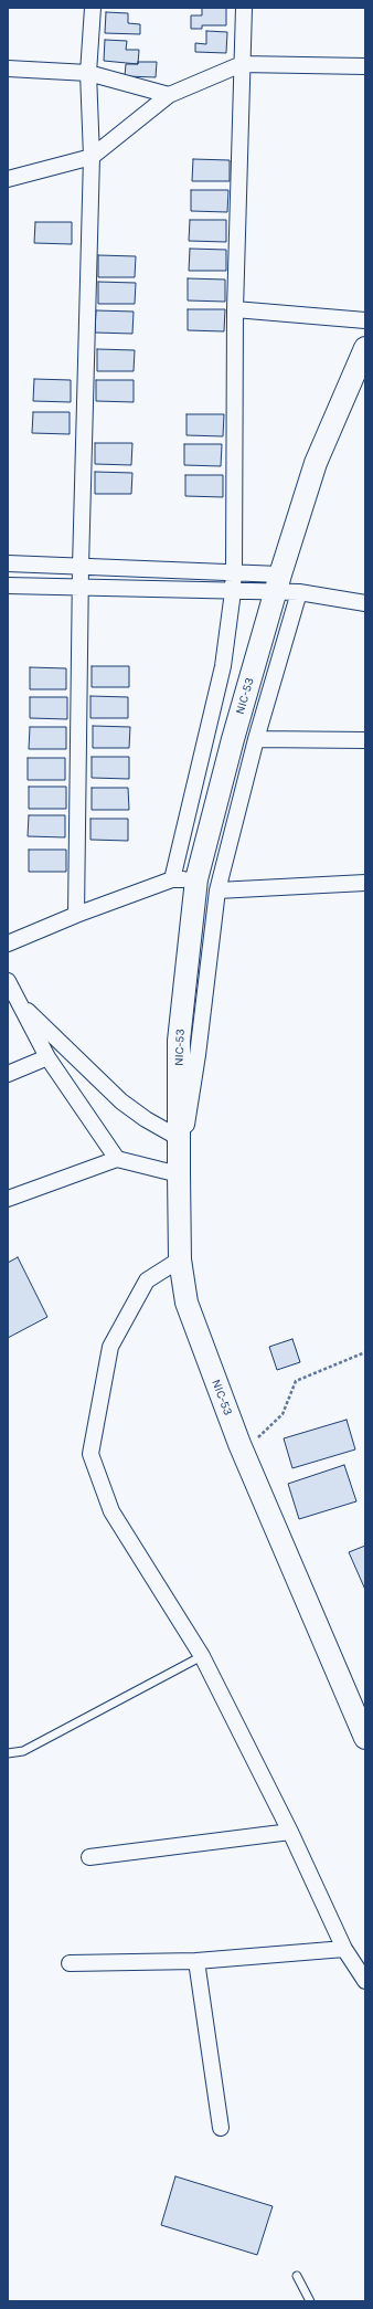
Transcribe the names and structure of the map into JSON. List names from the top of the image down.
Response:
{
  "streets": {
    "main road": ["NIC-53"]
  }
}
